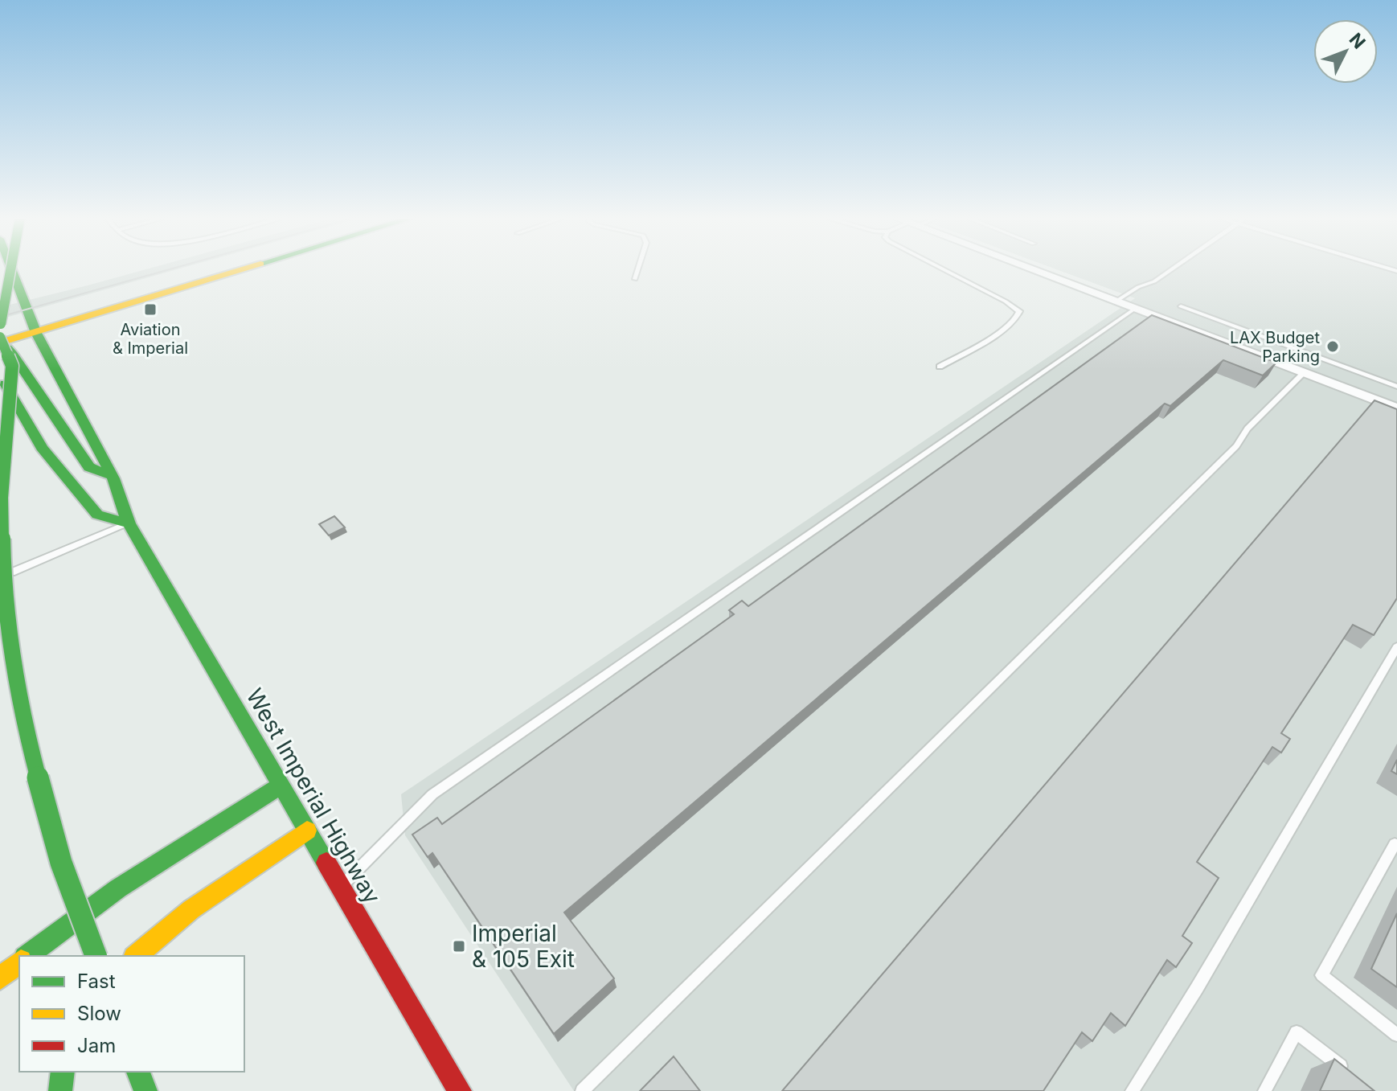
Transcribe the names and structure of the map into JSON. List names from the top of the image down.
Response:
{
  "streets": {
    "main road": ["West Imperial Highway"]
  },
  "places": {
    "transit": ["Aviation & Imperial", "Imperial & 105 Exit"],
    "other": ["LAX Budget Parking"]
  },
  "legend": ["Fast", "Slow", "Jam"],
  "north": "top right"
}
